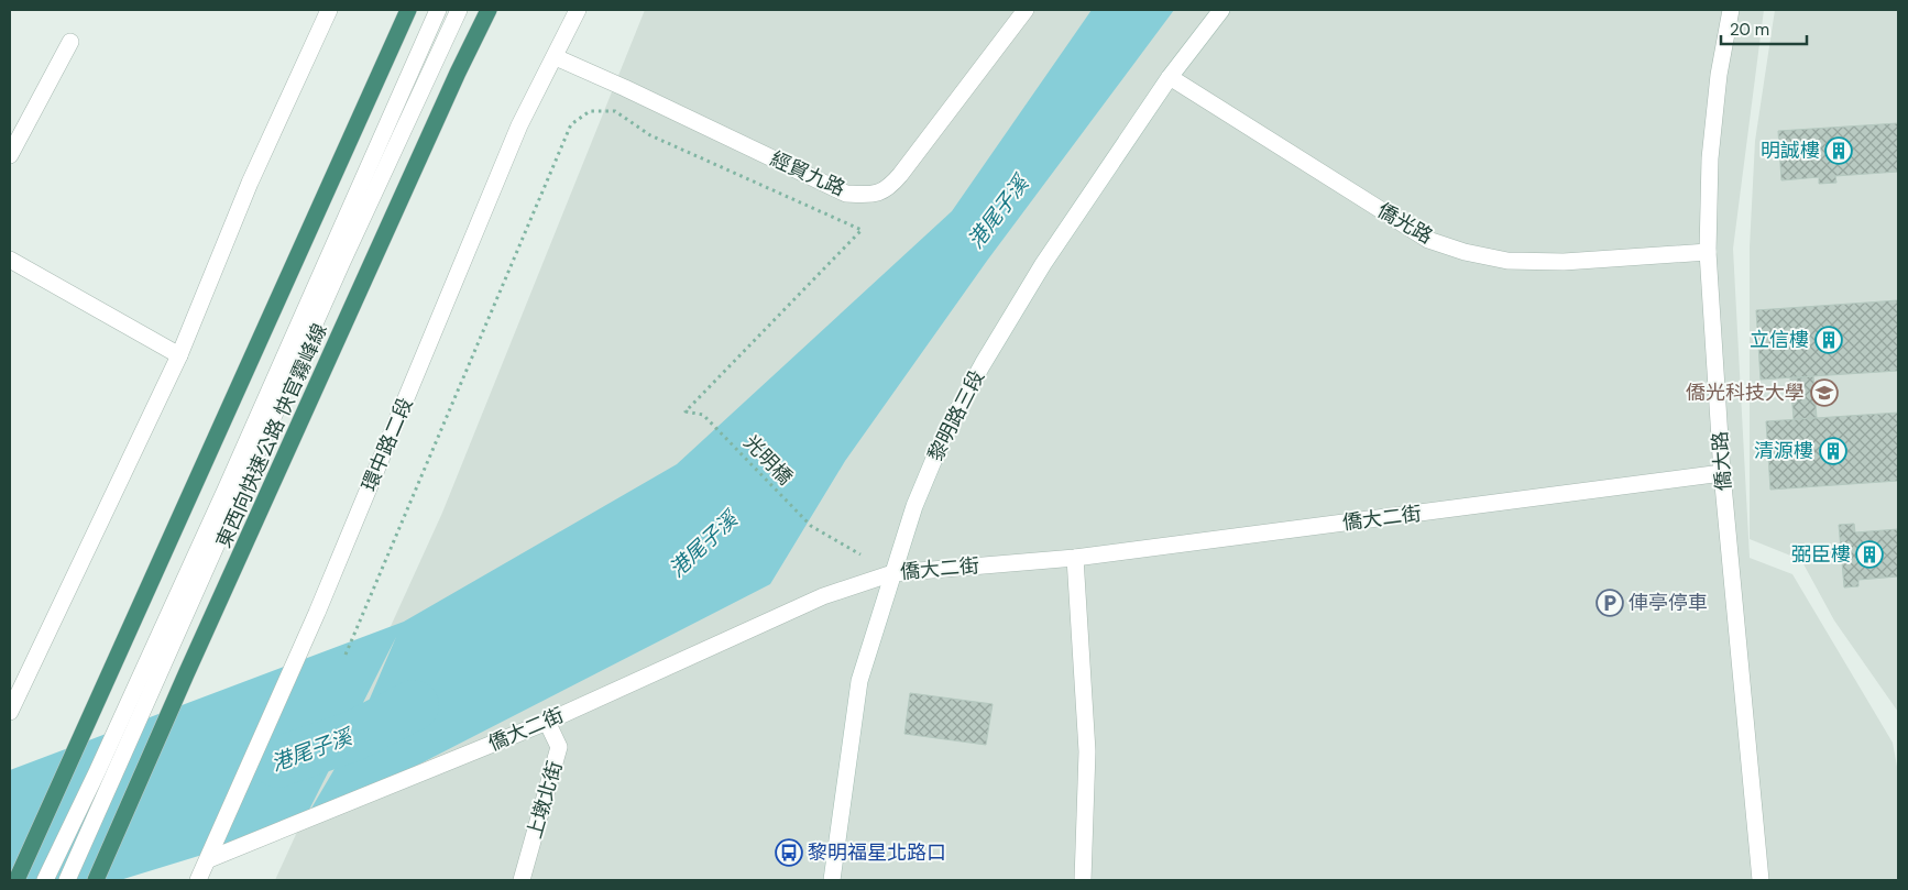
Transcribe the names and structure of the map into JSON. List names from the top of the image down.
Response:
{
  "streets": {
    "highway": ["東西向快速公路 快官霧峰線"],
    "street": [
      "經貿九路",
      "僑光路",
      "黎明路三段",
      "環中路二段",
      "僑大路",
      "僑大二街",
      "上墩北街"
    ],
    "path": ["光明橋"]
  },
  "crossings": [
    ["經貿九路", "環中路二段"],
    ["僑光路", "黎明路三段"],
    ["僑光路", "僑大路"],
    ["黎明路三段", "僑大二街"],
    ["環中路二段", "僑大二街"],
    ["僑大路", "僑大二街"],
    ["僑大二街", "上墩北街"]
  ],
  "water": ["港尾子溪"],
  "places": {
    "building": [
      "明誠樓",
      "立信樓",
      "清源樓",
      "弼臣樓"
    ],
    "school or university": ["僑光科技大學"],
    "parking": ["俥亭停車"],
    "bus stop": ["黎明福星北路口"]
  },
  "scale_bar": "20 m"
}
